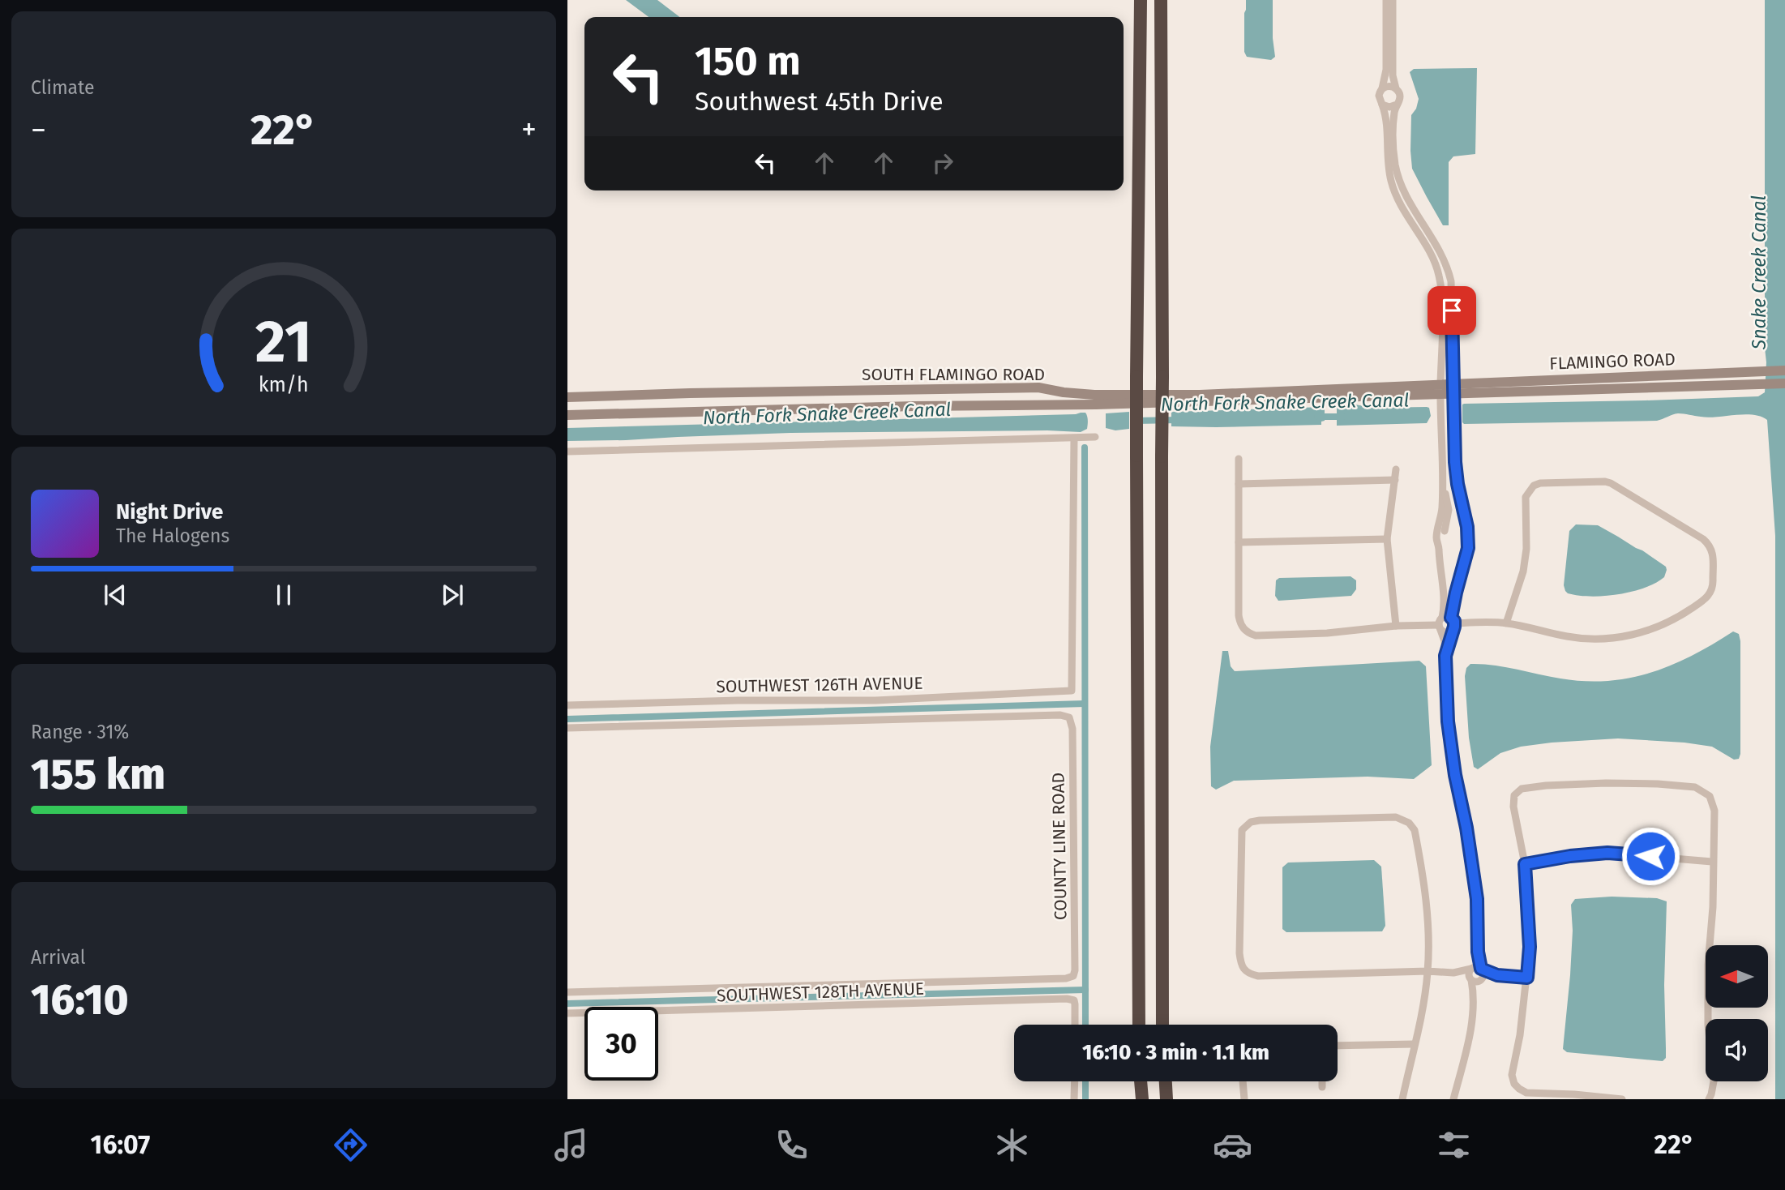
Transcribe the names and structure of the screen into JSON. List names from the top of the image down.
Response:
{
  "streets": {
    "main road": ["FLAMINGO ROAD", "SOUTH FLAMINGO ROAD"],
    "street": ["SOUTHWEST 126TH AVENUE", "COUNTY LINE ROAD", "SOUTHWEST 128TH AVENUE"]
  },
  "crossings": [
    ["FLAMINGO ROAD", "SOUTH FLAMINGO ROAD"],
    ["SOUTHWEST 126TH AVENUE", "COUNTY LINE ROAD"],
    ["COUNTY LINE ROAD", "SOUTHWEST 128TH AVENUE"]
  ],
  "water": ["Snake Creek Canal", "North Fork Snake Creek Canal"],
  "north": "left",
  "page": {
    "tile": [
      "Climate",
      ["Range · 31%", "155 km"],
      ["Arrival", "16:10"]
    ],
    "turn": ["150 m", "Southwest 45th Drive"],
    "heat": ["−", "22°", "+"],
    "song": ["Night Drive", "The Halogens"],
    "limit": "30",
    "trip": "16:10 · 3 min · 1.1 km",
    "tabs": ["16:07", "22°"],
    "gauge": ["21", "km/h"]
  }
}
